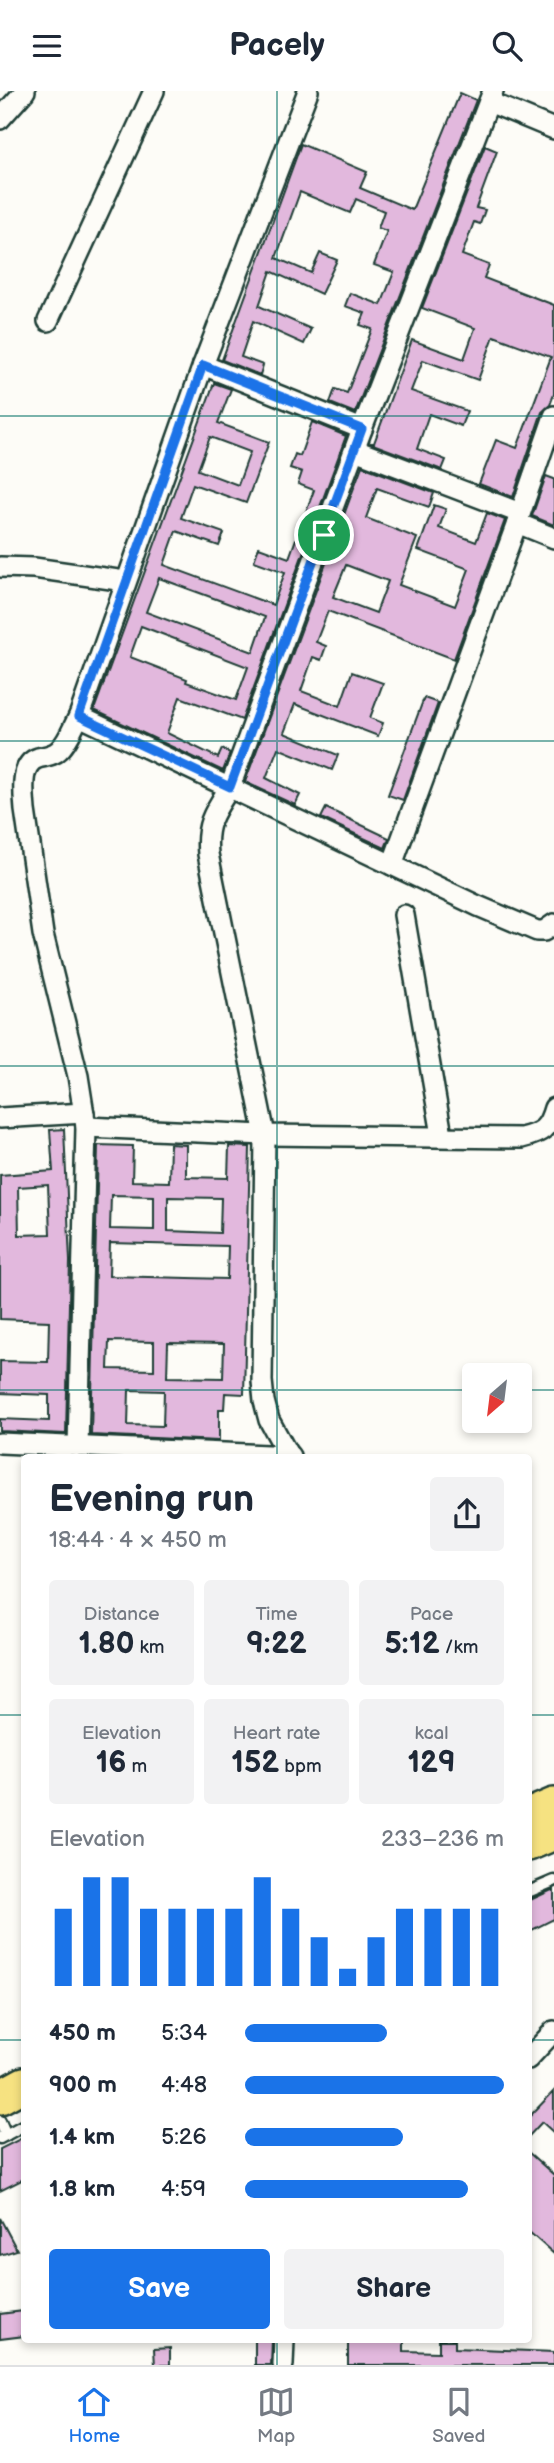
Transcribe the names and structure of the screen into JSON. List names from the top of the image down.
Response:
{
  "north": "bottom left",
  "page": {
    "header": "Pacely",
    "heading": ["Evening run", "18:44 · 4 × 450 m"],
    "stats": [
      ["Distance", "1.80 km"],
      ["Time", "9:22"],
      ["Pace", "5:12 /km"],
      ["Elevation", "16 m"],
      ["Heart rate", "152 bpm"],
      ["kcal", "129"]
    ],
    "chart": ["Elevation", "233–236 m"],
    "list": [
      {
        "name": "450 m",
        "note": "5:34"
      },
      {
        "name": "900 m",
        "note": "4:48"
      },
      {
        "name": "1.4 km",
        "note": "5:26"
      },
      {
        "name": "1.8 km",
        "note": "4:59"
      }
    ],
    "buttons": ["Save", "Share"],
    "tabs": ["Home", "Map", "Saved"]
  }
}
